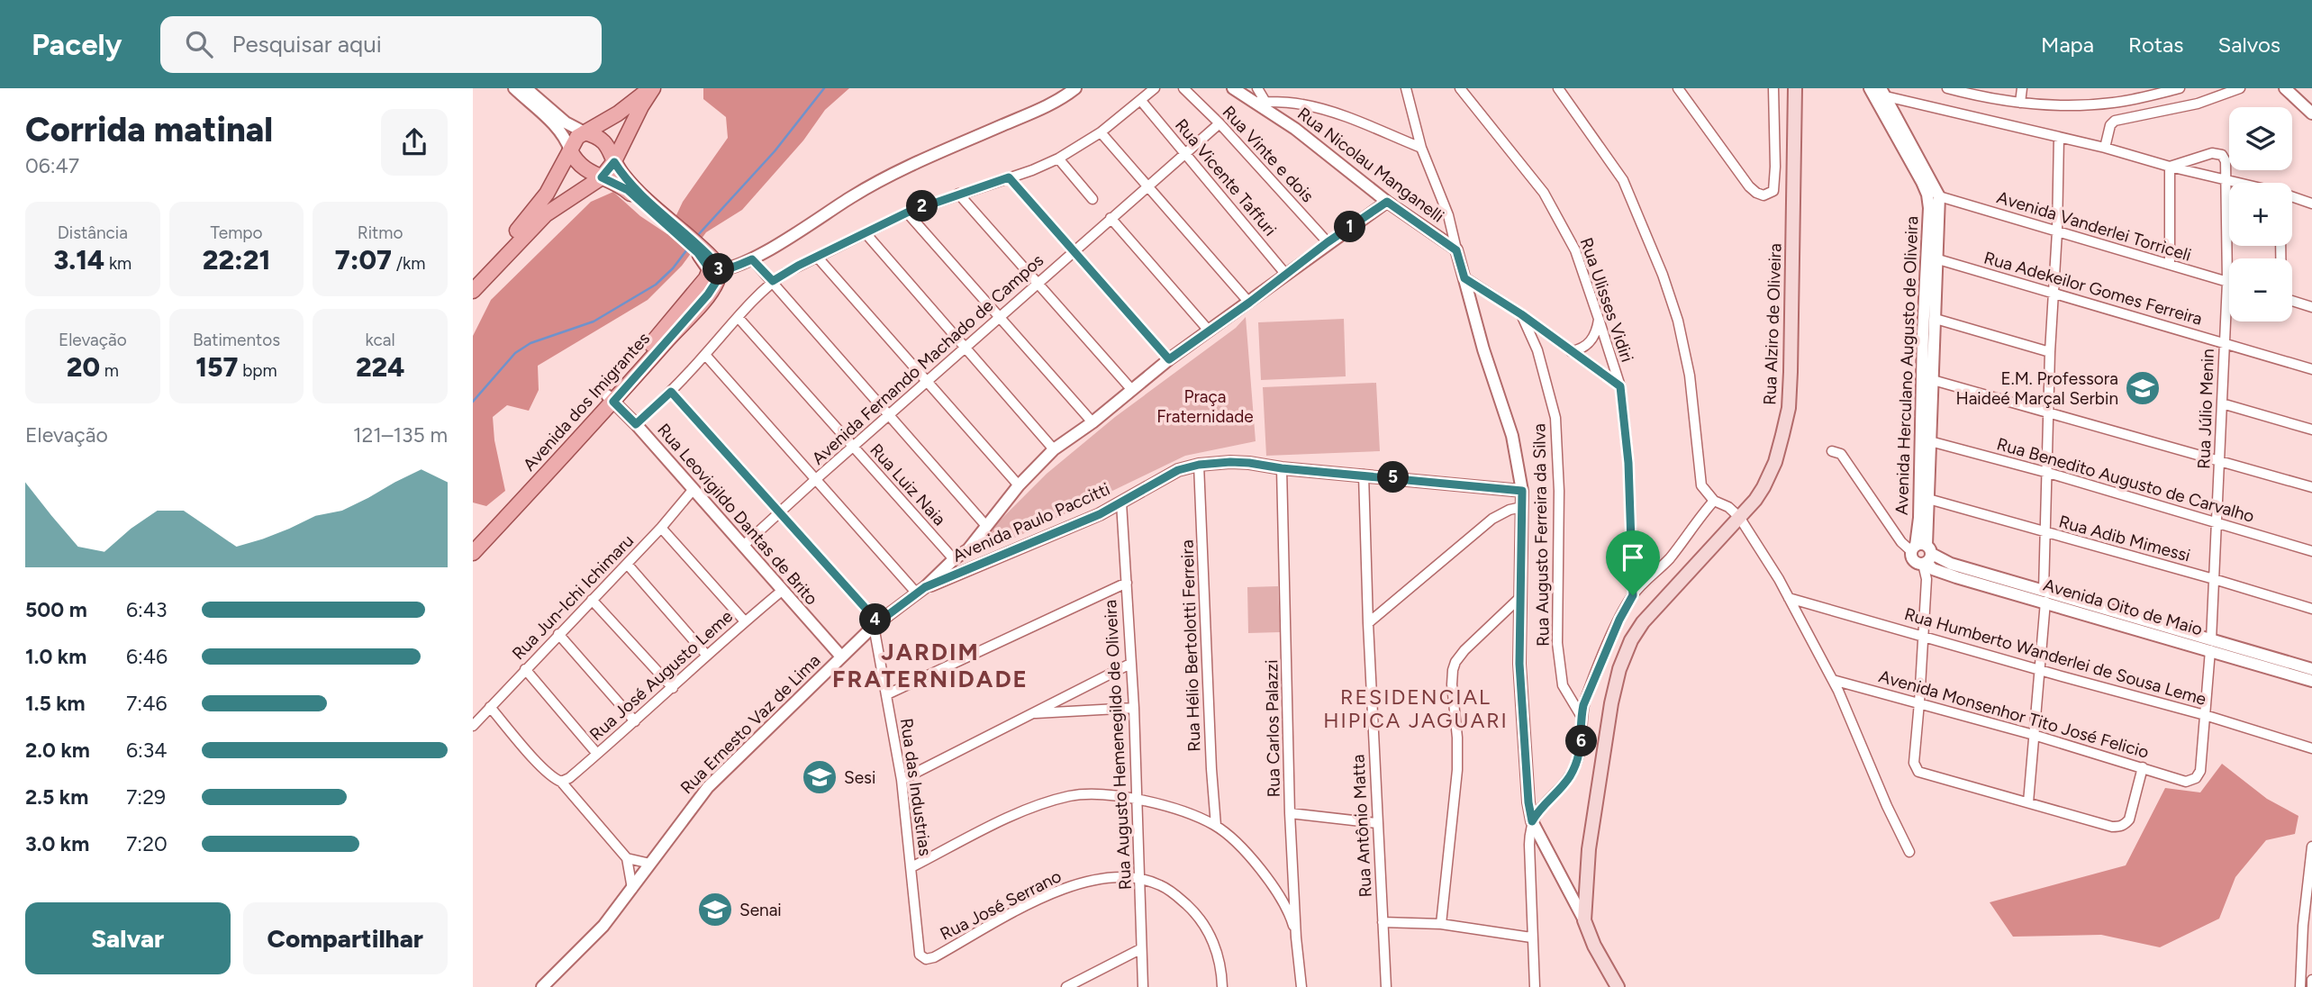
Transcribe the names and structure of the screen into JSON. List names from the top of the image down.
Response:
{
  "streets": {
    "main road": ["Rua Alziro de Oliveira", "Avenida dos Imigrantes"],
    "street": [
      "Rua Vinte e dois",
      "Rua Nicolau Manganelli",
      "Rua Vicente Taffuri",
      "Avenida Vanderlei Torriceli",
      "Rua Adekeilor Gomes Ferreira",
      "Rua Ulisses Vidiri",
      "Avenida Fernando Machado de Campos",
      "Avenida Herculano Augusto de Oliveira",
      "Rua Júlio Menin",
      "Rua Benedito Augusto de Carvalho",
      "Rua Luiz Naia",
      "Rua Leovigildo Dantas de Brito",
      "Avenida Paulo Paccitti",
      "Rua Augusto Ferreira da Silva",
      "Rua Adib Mimessi",
      "Rua Jun-Ichi Ichimaru",
      "Avenida Oito de Maio",
      "Rua Hélio Bertolotti Ferreira",
      "Rua Humberto Wanderlei de Sousa Leme",
      "Rua José Augusto Leme",
      "Avenida Monsenhor Tito José Felicio",
      "Rua Ernesto Vaz de Lima",
      "Rua Carlos Palazzi",
      "Rua Augusto Hemenegildo de Oliveira",
      "Rua das Industrias",
      "Rua Antônio Matta",
      "Rua José Serrano"
    ]
  },
  "crossings": [
    ["Rua Vinte e dois", "Avenida Fernando Machado de Campos"],
    ["Rua Vicente Taffuri", "Avenida Fernando Machado de Campos"],
    ["Avenida Vanderlei Torriceli", "Avenida Herculano Augusto de Oliveira"],
    ["Avenida Vanderlei Torriceli", "Rua Júlio Menin"],
    ["Rua Adekeilor Gomes Ferreira", "Avenida Herculano Augusto de Oliveira"],
    ["Rua Adekeilor Gomes Ferreira", "Rua Júlio Menin"],
    ["Avenida Fernando Machado de Campos", "Rua Luiz Naia"],
    ["Avenida Fernando Machado de Campos", "Rua Leovigildo Dantas de Brito"],
    ["Avenida Herculano Augusto de Oliveira", "Rua Benedito Augusto de Carvalho"],
    ["Avenida Herculano Augusto de Oliveira", "Rua Adib Mimessi"],
    ["Avenida Herculano Augusto de Oliveira", "Avenida Oito de Maio"],
    ["Avenida dos Imigrantes", "Rua Leovigildo Dantas de Brito"],
    ["Rua Júlio Menin", "Rua Benedito Augusto de Carvalho"],
    ["Rua Júlio Menin", "Rua Adib Mimessi"],
    ["Rua Júlio Menin", "Avenida Oito de Maio"],
    ["Rua Júlio Menin", "Rua Humberto Wanderlei de Sousa Leme"],
    ["Rua Júlio Menin", "Avenida Monsenhor Tito José Felicio"],
    ["Rua Leovigildo Dantas de Brito", "Rua Jun-Ichi Ichimaru"],
    ["Rua Leovigildo Dantas de Brito", "Rua José Augusto Leme"],
    ["Rua Leovigildo Dantas de Brito", "Rua Ernesto Vaz de Lima"],
    ["Avenida Paulo Paccitti", "Rua Hélio Bertolotti Ferreira"],
    ["Avenida Paulo Paccitti", "Rua Ernesto Vaz de Lima"],
    ["Avenida Paulo Paccitti", "Rua Carlos Palazzi"],
    ["Avenida Paulo Paccitti", "Rua Augusto Hemenegildo de Oliveira"],
    ["Avenida Paulo Paccitti", "Rua Antônio Matta"],
    ["Rua Ernesto Vaz de Lima", "Rua das Industrias"],
    ["Rua Augusto Hemenegildo de Oliveira", "Rua José Serrano"],
    ["Rua das Industrias", "Rua José Serrano"]
  ],
  "districts": ["JARDIM FRATERNIDADE", "RESIDENCIAL HIPICA JAGUARI"],
  "parks": ["Praça Fraternidade"],
  "places": {
    "school or university": ["E.M. Professora Haideé Marçal Serbin", "Sesi", "Senai"]
  },
  "page": {
    "header": "Pacely",
    "search": "Pesquisar aqui",
    "nav": ["Mapa", "Rotas", "Salvos"],
    "heading": ["Corrida matinal", "06:47"],
    "map_buttons": ["+", "−"],
    "pins": [
      "2",
      "1",
      "3",
      "5",
      "4",
      "6"
    ],
    "stats": [
      ["Distância", "3.14 km"],
      ["Tempo", "22:21"],
      ["Ritmo", "7:07 /km"],
      ["Elevação", "20 m"],
      ["Batimentos", "157 bpm"],
      ["kcal", "224"]
    ],
    "chart": ["Elevação", "121–135 m"],
    "list": [
      {
        "name": "500 m",
        "note": "6:43"
      },
      {
        "name": "1.0 km",
        "note": "6:46"
      },
      {
        "name": "1.5 km",
        "note": "7:46"
      },
      {
        "name": "2.0 km",
        "note": "6:34"
      },
      {
        "name": "2.5 km",
        "note": "7:29"
      },
      {
        "name": "3.0 km",
        "note": "7:20"
      }
    ],
    "buttons": ["Salvar", "Compartilhar"]
  }
}
